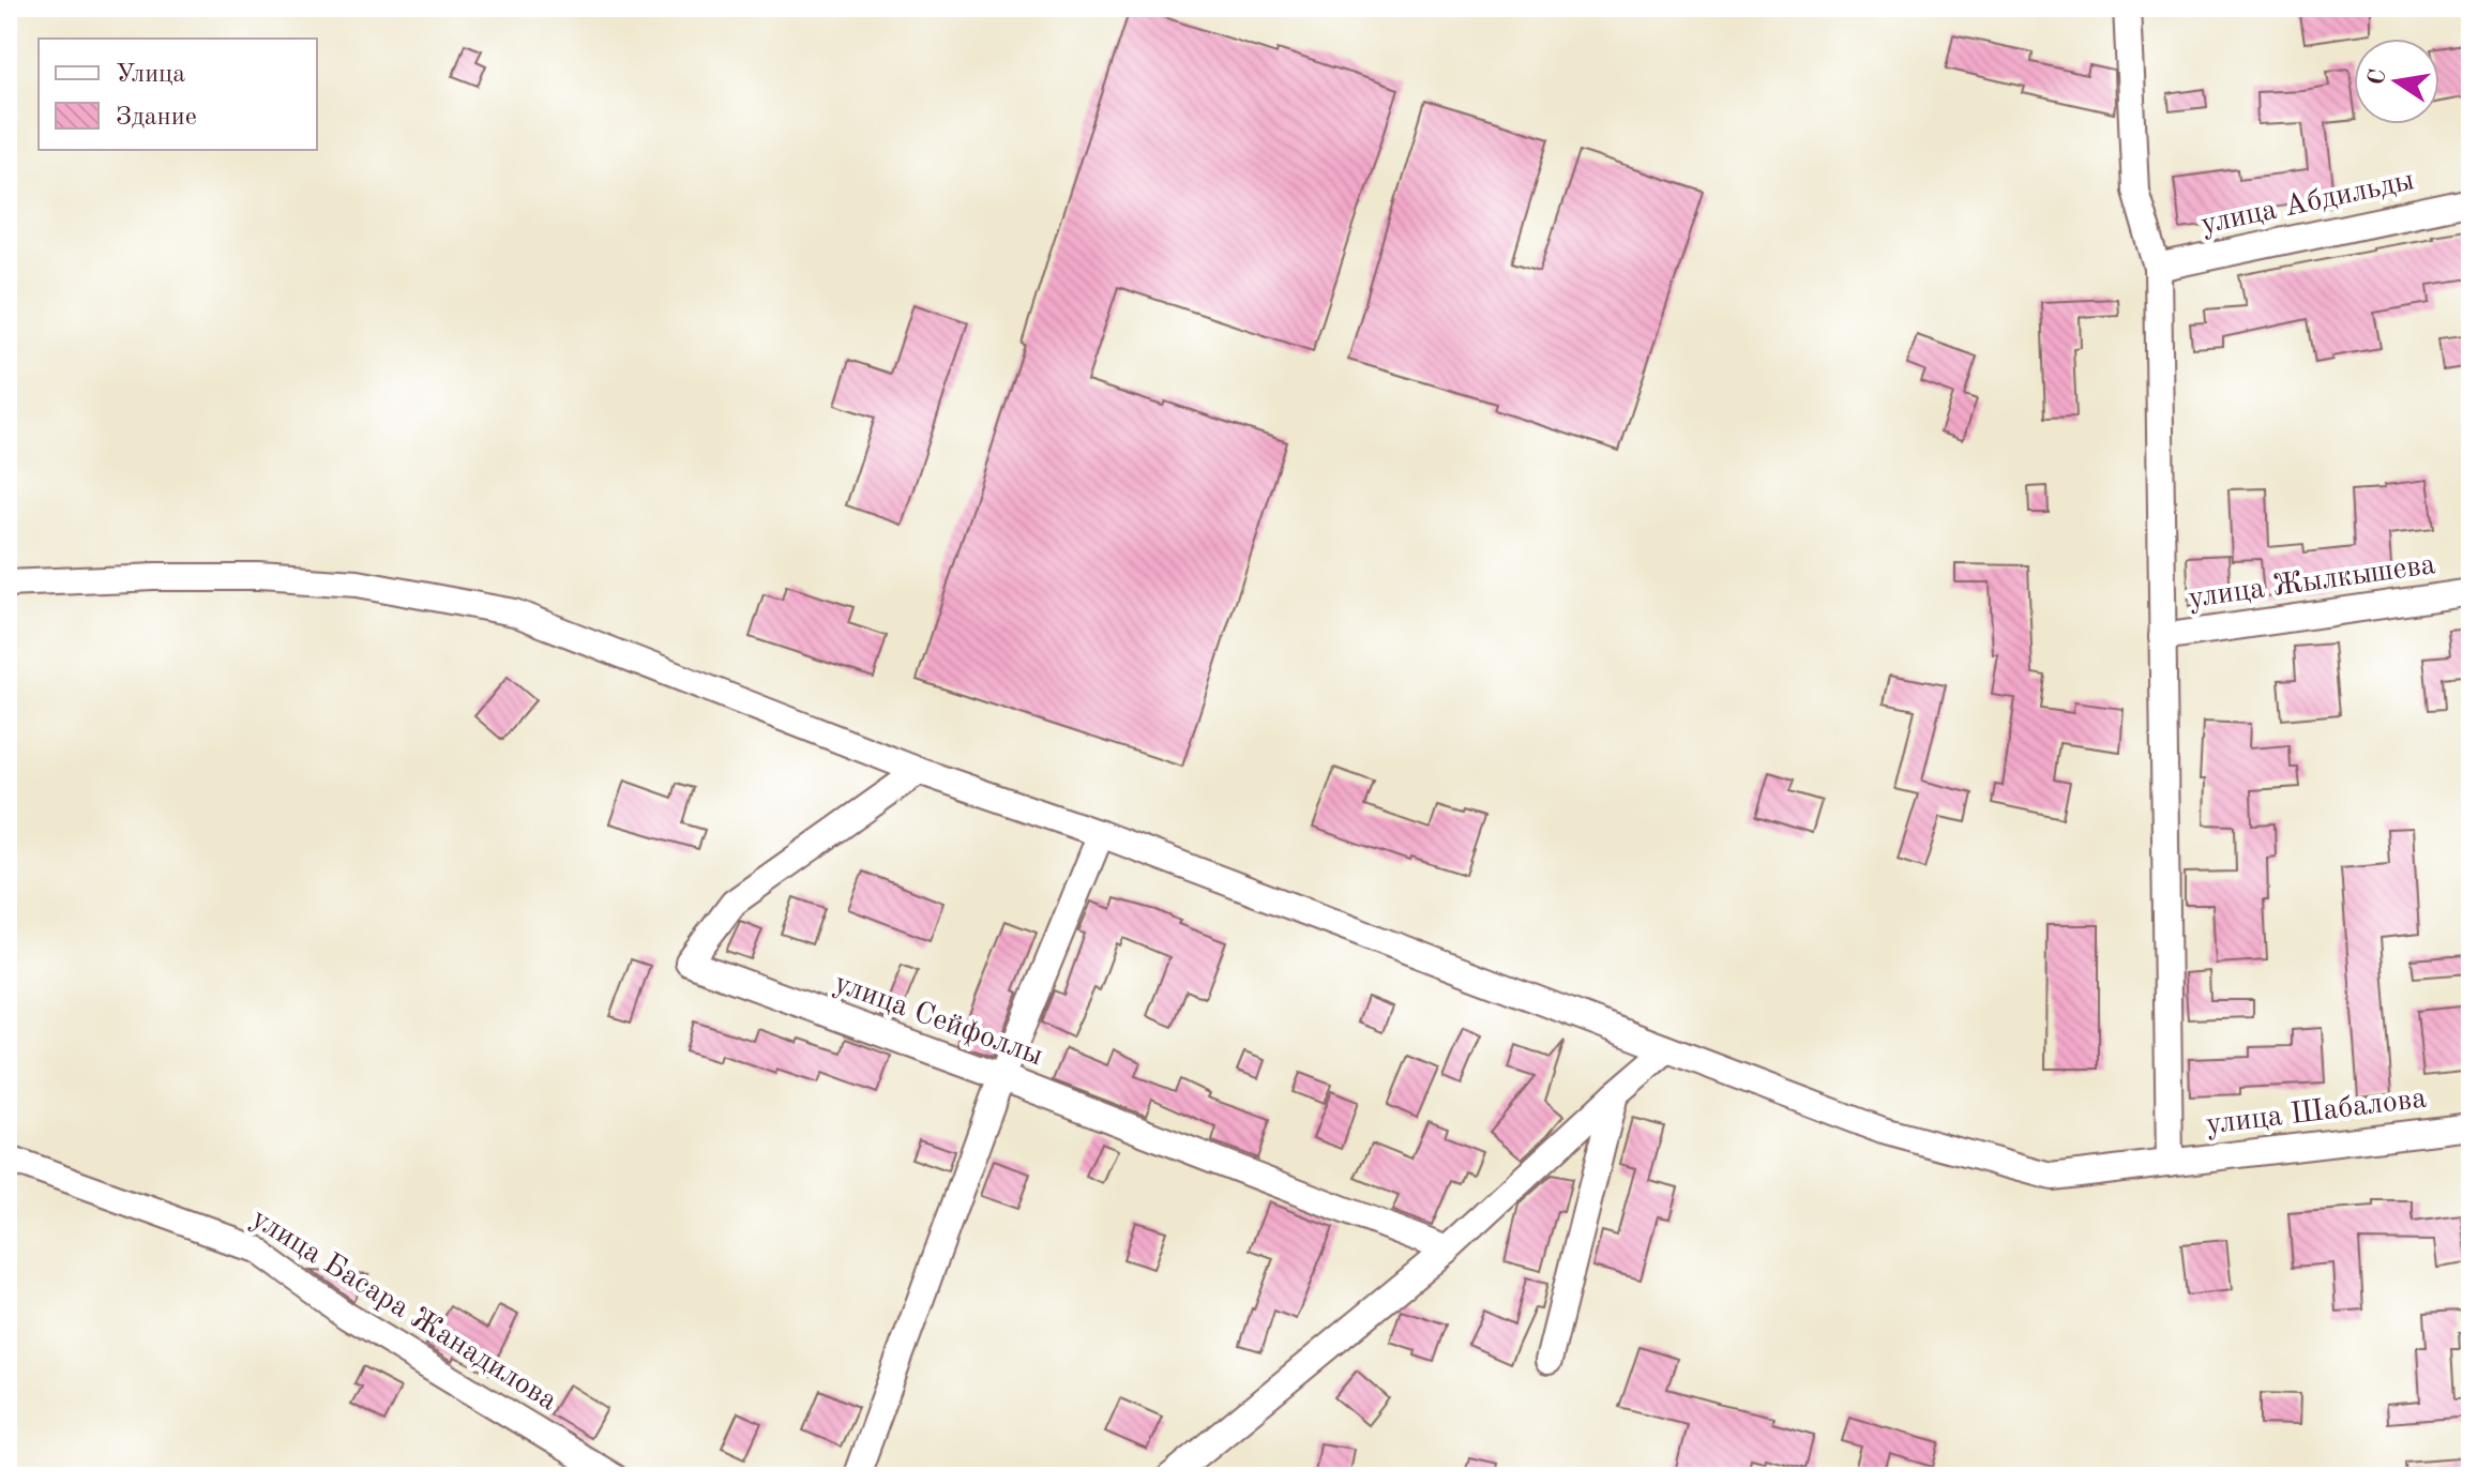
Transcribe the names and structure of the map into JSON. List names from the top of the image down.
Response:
{
  "streets": {
    "street": [
      "улица Абдильды",
      "улица Жылкышева",
      "улица Сейфоллы",
      "улица Шабалова",
      "улица Басара Жанадилова"
    ]
  },
  "crossings": [
    ["улица Сейфоллы", "улица Шабалова"]
  ],
  "legend": ["Улица", "Здание"],
  "north": "left"
}
